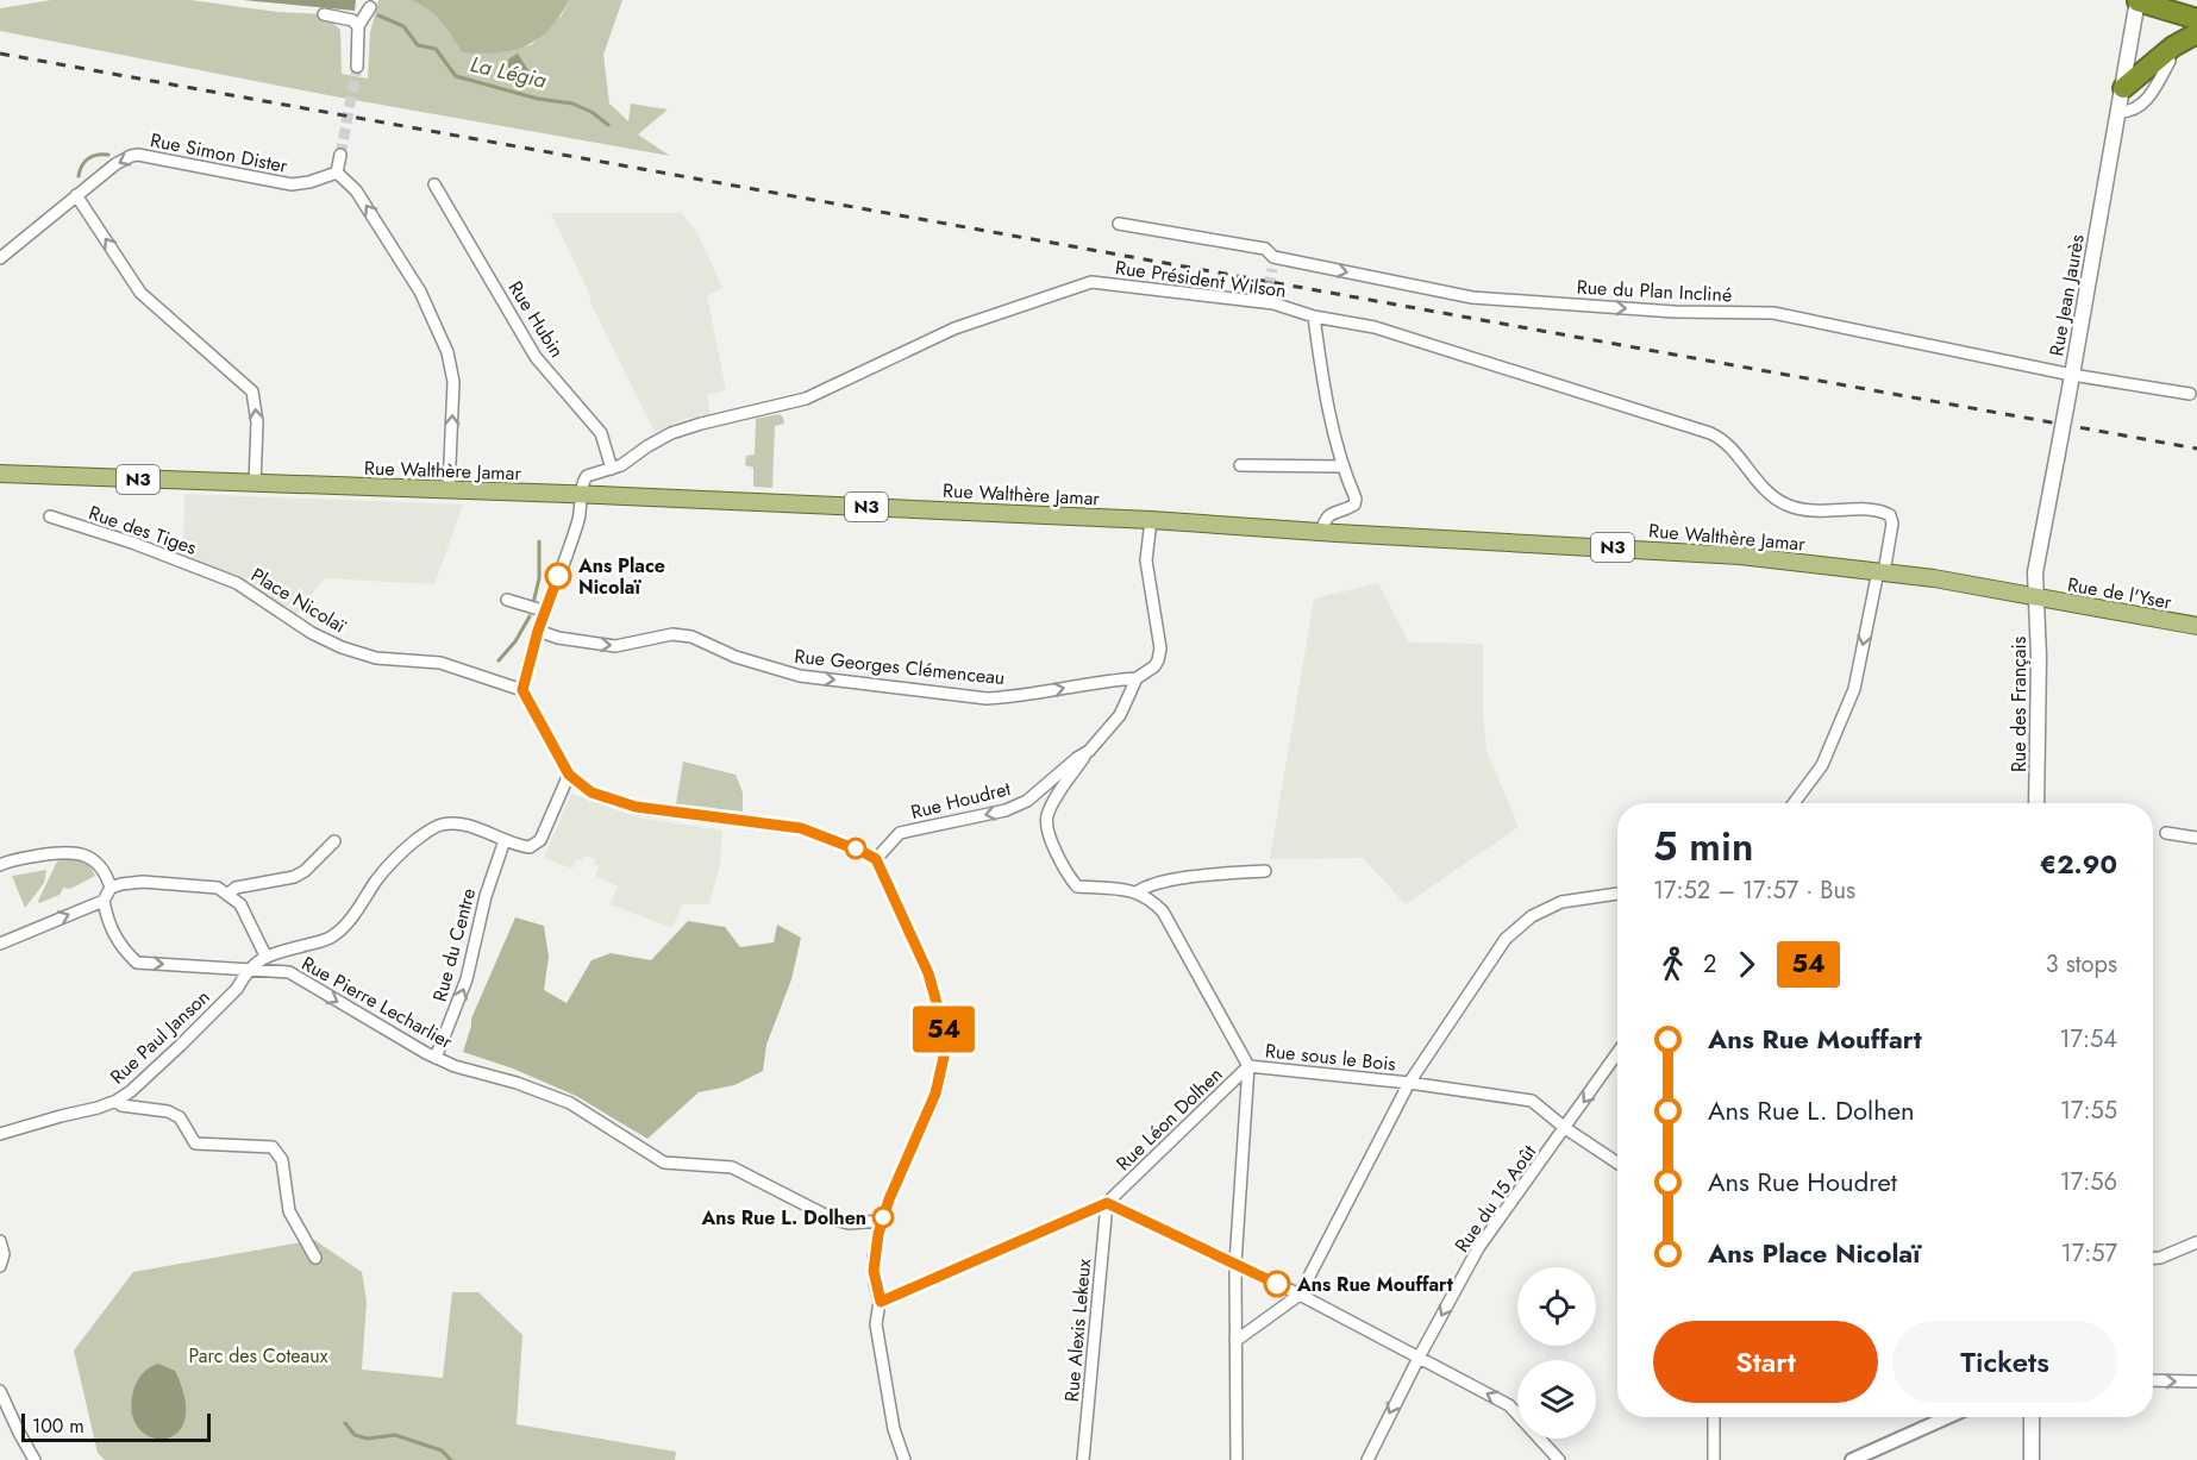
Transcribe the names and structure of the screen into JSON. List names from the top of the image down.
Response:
{
  "streets": {
    "main road": [
      "Rue Jean Jaurès",
      "Rue Walthère Jamar",
      "N3",
      "Rue de l'Yser",
      "Rue des Français"
    ],
    "street": [
      "Rue Simon Dister",
      "Rue Président Wilson",
      "Rue du Plan Incliné",
      "Rue Hubin",
      "Rue des Tiges",
      "Place Nicolaï",
      "Rue Georges Clémenceau",
      "Rue Houdret",
      "Rue du Centre",
      "Rue Pierre Lecharlier",
      "Rue Paul Janson",
      "Rue sous le Bois",
      "Rue Léon Dolhen",
      "Rue du 15 Août",
      "Rue Alexis Lekeux"
    ]
  },
  "crossings": [
    ["Rue Président Wilson", "Rue Hubin"],
    ["Rue Président Wilson", "Rue Walthère Jamar"],
    ["Rue du Plan Incliné", "Rue Jean Jaurès"],
    ["Rue Jean Jaurès", "Rue Walthère Jamar"],
    ["Rue Jean Jaurès", "Rue de l'Yser"],
    ["Rue Jean Jaurès", "Rue des Français"],
    ["Rue Walthère Jamar", "Rue de l'Yser"],
    ["Rue Walthère Jamar", "Rue des Français"],
    ["Rue Walthère Jamar", "Rue Houdret"],
    ["Rue des Tiges", "Place Nicolaï"],
    ["Rue de l'Yser", "Rue des Français"],
    ["Rue Georges Clémenceau", "Rue Houdret"],
    ["Rue du Centre", "Rue Pierre Lecharlier"],
    ["Rue Pierre Lecharlier", "Rue Paul Janson"],
    ["Rue sous le Bois", "Rue Léon Dolhen"],
    ["Rue sous le Bois", "Rue du 15 Août"],
    ["Rue Léon Dolhen", "Rue Alexis Lekeux"]
  ],
  "one_way": [
    "Rue Simon Dister",
    "Rue du Plan Incliné",
    "Rue Georges Clémenceau",
    "Rue Houdret",
    "Rue du Centre",
    "Rue Pierre Lecharlier",
    "Rue du 15 Août"
  ],
  "water": ["La Légia"],
  "parks": ["Parc des Coteaux"],
  "places": ["Ans Place Nicolaï", "Ans Rue L. Dolhen", "Ans Rue Mouffart"],
  "lines": ["bus line 54"],
  "scale_bar": "100 m",
  "page": {
    "on_map": "54",
    "heading": ["5 min", "17:52 – 17:57 · Bus", "€2.90"],
    "legs": ["2", "54", "3 stops"],
    "list": [
      {
        "name": "Ans Rue Mouffart",
        "value": "17:54"
      },
      {
        "name": "Ans Rue L. Dolhen",
        "value": "17:55"
      },
      {
        "name": "Ans Rue Houdret",
        "value": "17:56"
      },
      {
        "name": "Ans Place Nicolaï",
        "value": "17:57"
      }
    ],
    "buttons": ["Start", "Tickets"],
    "scale": "100 m"
  }
}
